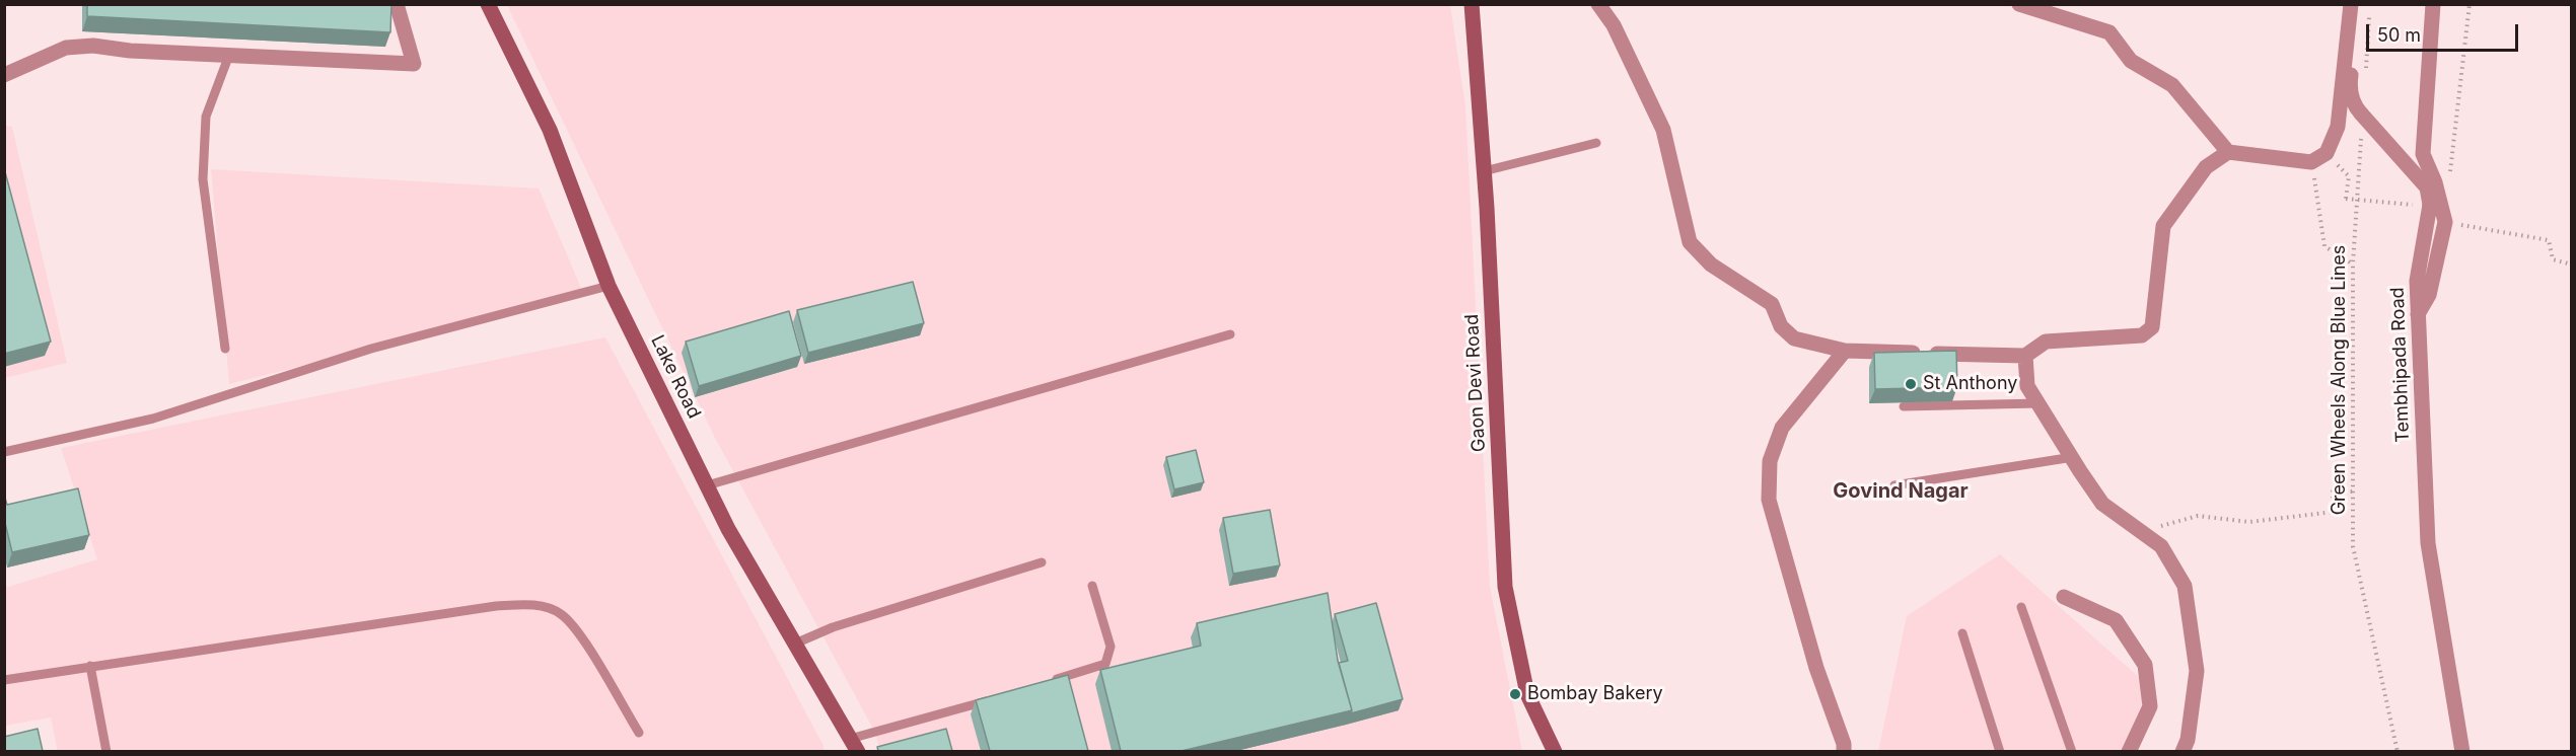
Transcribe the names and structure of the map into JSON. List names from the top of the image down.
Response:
{
  "streets": {
    "street": ["Tembhipada Road", "Lake Road", "Gaon Devi Road"],
    "path": ["Green Wheels Along Blue Lines"]
  },
  "districts": ["Govind Nagar"],
  "places": ["St Anthony", "Bombay Bakery"],
  "scale_bar": "50 m"
}
